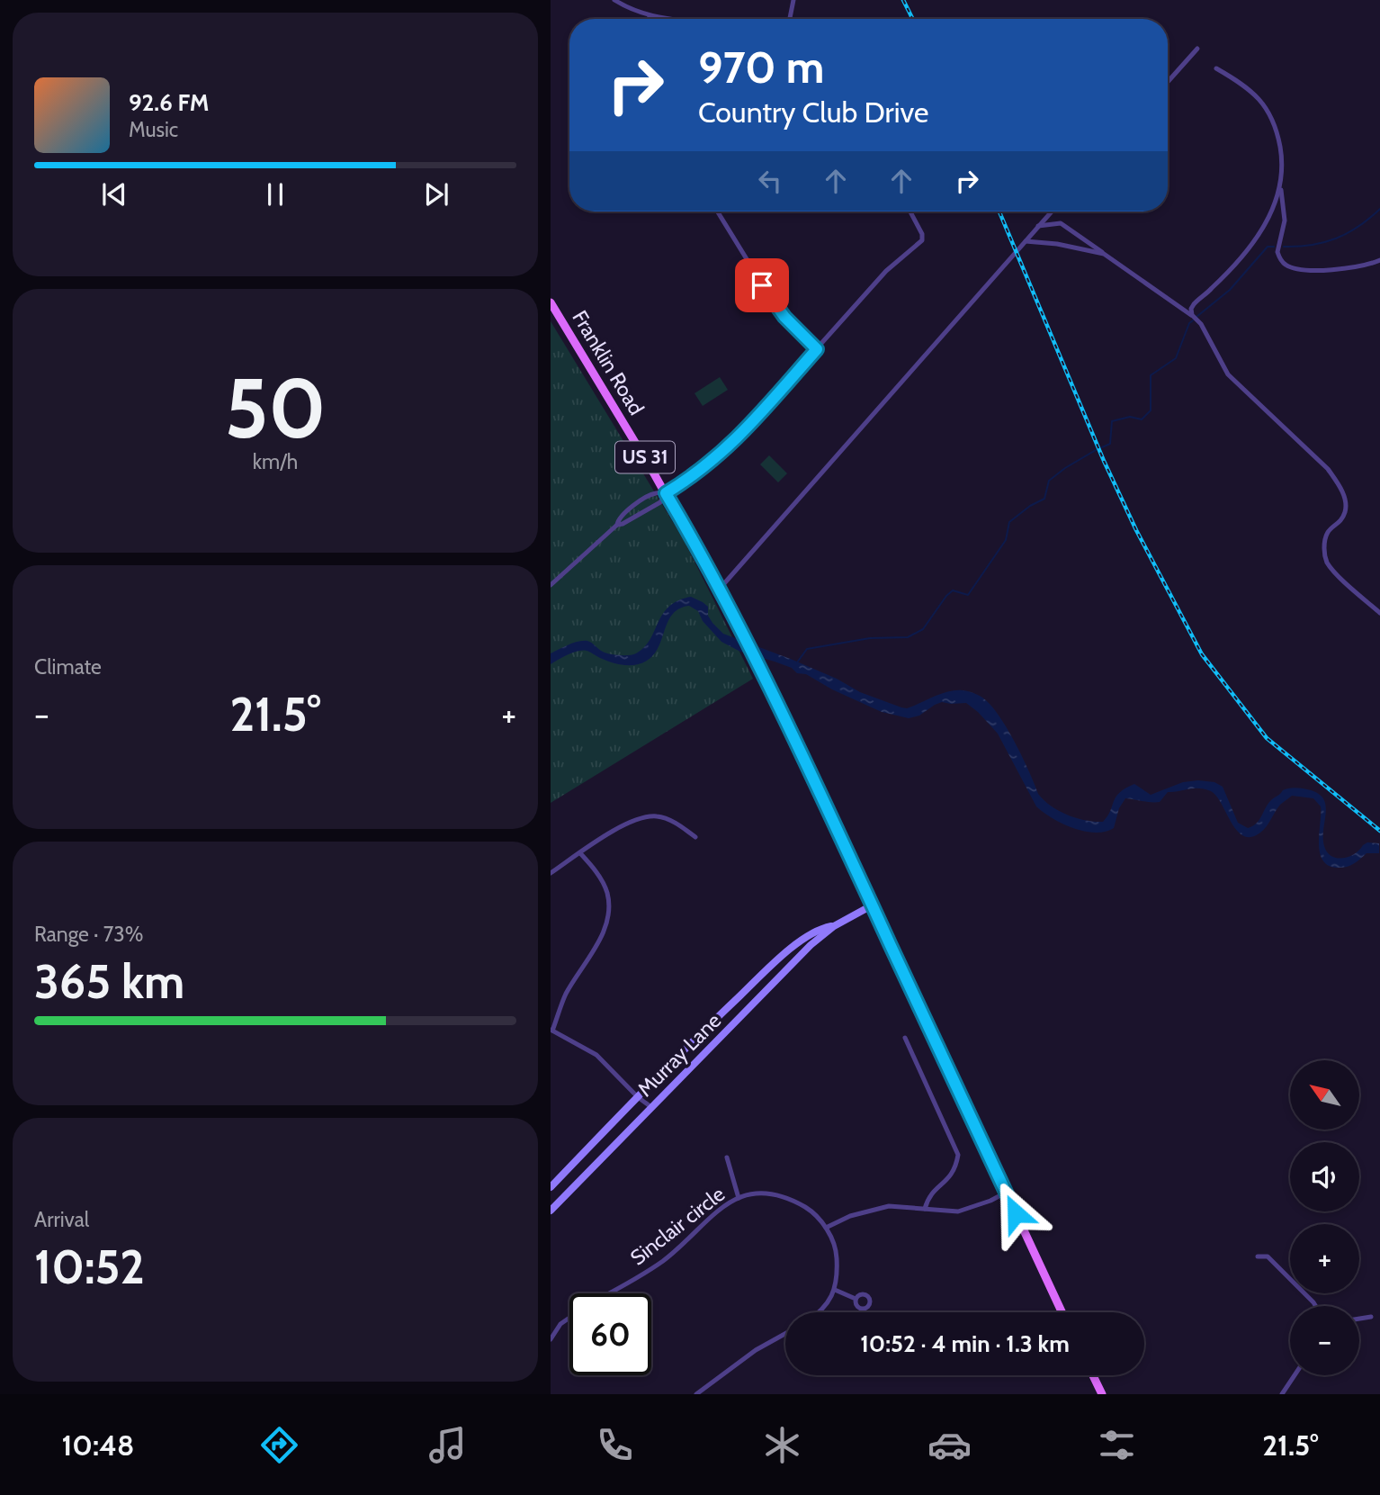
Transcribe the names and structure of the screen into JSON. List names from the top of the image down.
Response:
{
  "streets": {
    "main road": ["Franklin Road", "US 31", "Murray Lane"],
    "street": ["Sinclair circle"]
  },
  "crossings": [
    ["Franklin Road", "Murray Lane"]
  ],
  "north": "top left",
  "page": {
    "turn": ["970 m", "Country Club Drive"],
    "song": ["92.6 FM", "Music"],
    "tile": [
      ["50", "km/h"],
      "Climate",
      ["Range · 73%", "365 km"],
      ["Arrival", "10:52"]
    ],
    "heat": ["−", "21.5°", "+"],
    "map_buttons": ["+", "−"],
    "limit": "60",
    "trip": "10:52 · 4 min · 1.3 km",
    "tabs": ["10:48", "21.5°"]
  }
}
